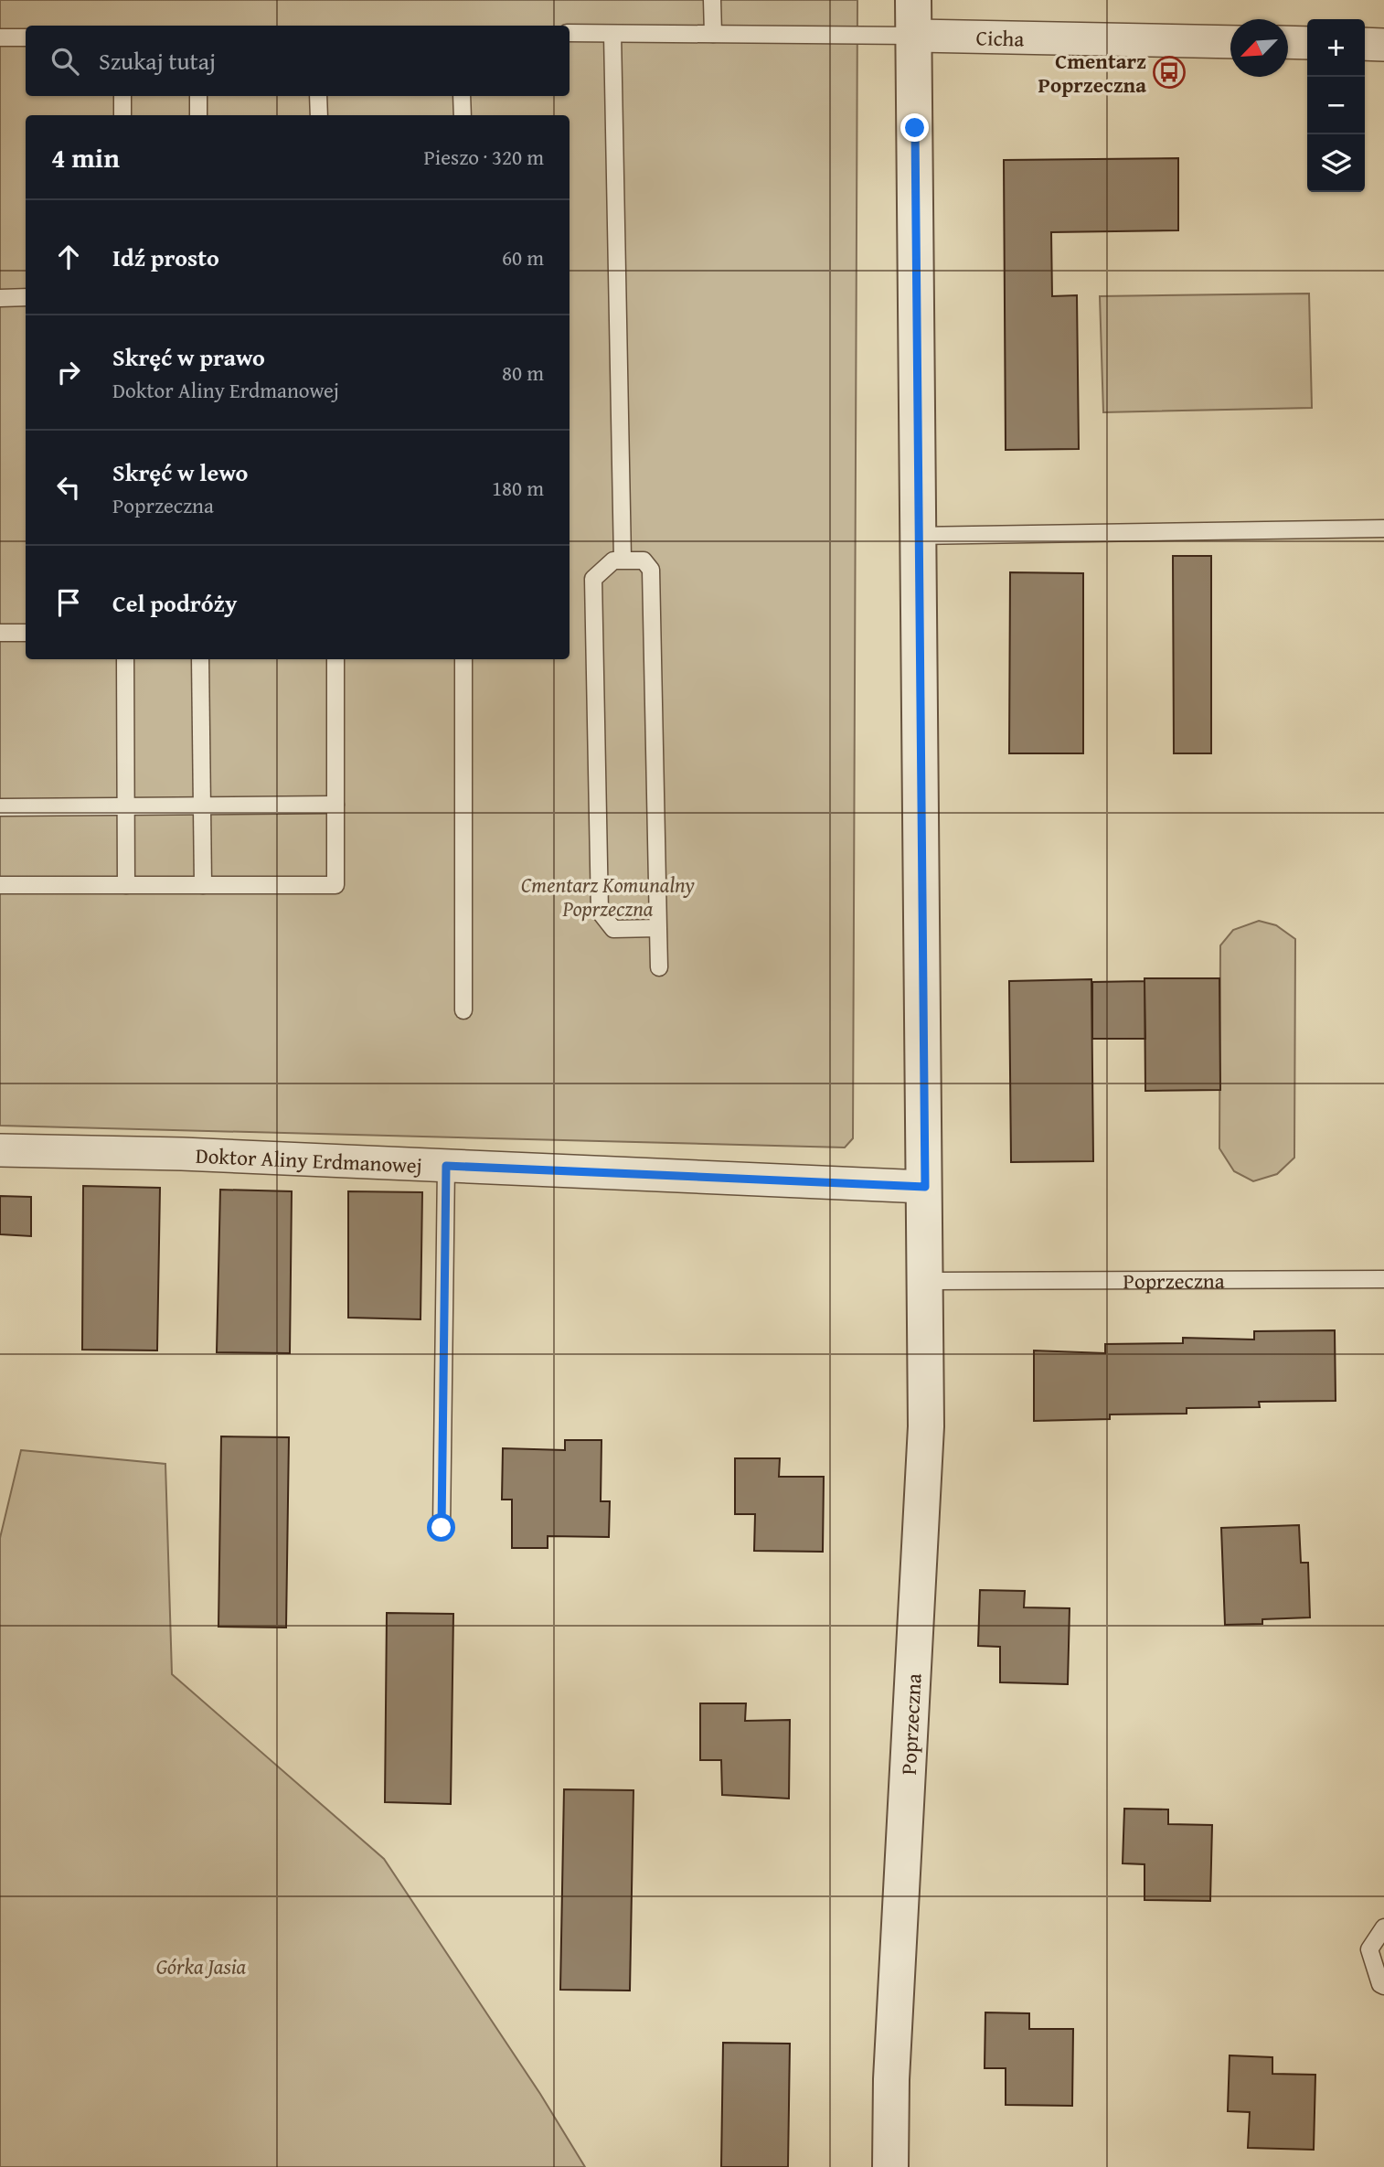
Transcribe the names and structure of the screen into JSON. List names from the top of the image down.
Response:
{
  "streets": {
    "street": ["Cicha", "Doktor Aliny Erdmanowej", "Poprzeczna"]
  },
  "crossings": [
    ["Cicha", "Poprzeczna"],
    ["Doktor Aliny Erdmanowej", "Poprzeczna"]
  ],
  "parks": ["Cmentarz Komunalny Poprzeczna", "Górka Jasia"],
  "places": {
    "bus stop": ["Cmentarz Poprzeczna"]
  },
  "north": "bottom left",
  "page": {
    "map_buttons": ["+", "−"],
    "search": "Szukaj tutaj",
    "heading": ["4 min", "Pieszo · 320 m"],
    "list": [
      ["Idź prosto", "60 m"],
      ["Skręć w prawo", "Doktor Aliny Erdmanowej", "80 m"],
      ["Skręć w lewo", "Poprzeczna", "180 m"],
      "Cel podróży"
    ]
  }
}
